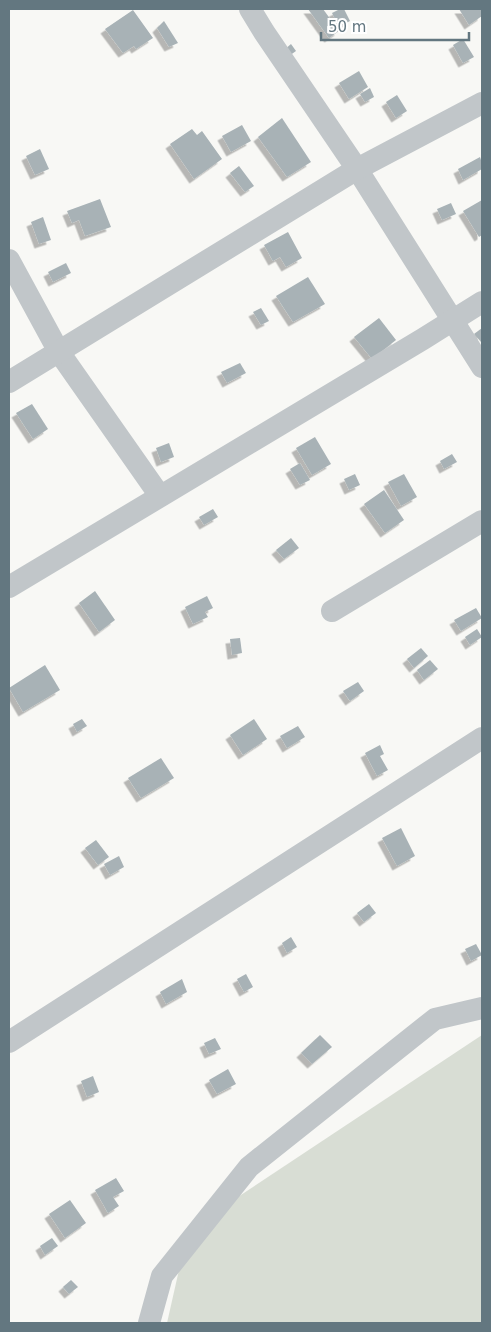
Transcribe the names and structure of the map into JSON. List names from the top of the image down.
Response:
{
  "scale_bar": "50 m"
}
